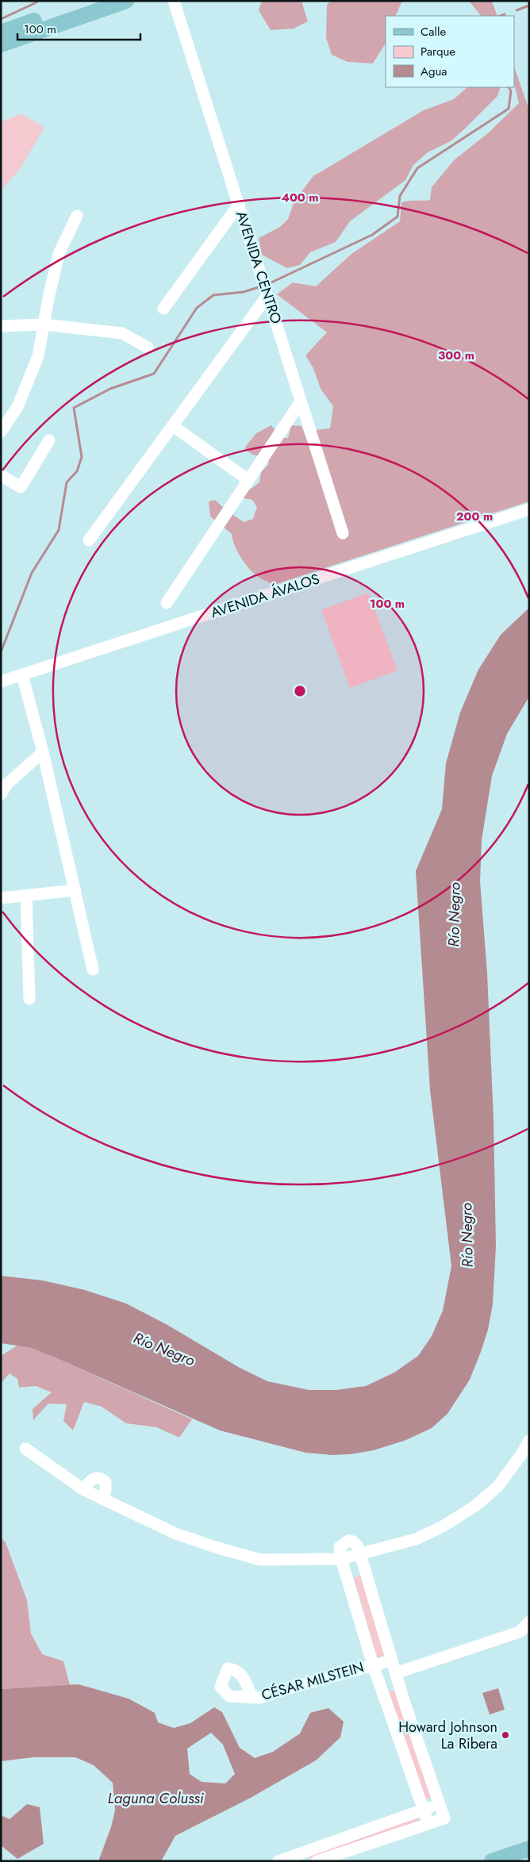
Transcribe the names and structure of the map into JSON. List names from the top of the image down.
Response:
{
  "streets": {
    "street": ["AVENIDA CENTRO", "AVENIDA ÁVALOS", "CÉSAR MILSTEIN"]
  },
  "water": ["Río Negro", "Laguna Colussi"],
  "places": ["Howard Johnson La Ribera"],
  "legend": ["Calle", "Parque", "Agua"],
  "scale_bar": "100 m",
  "rings": [
    "400 m",
    "300 m",
    "200 m",
    "100 m"
  ]
}
